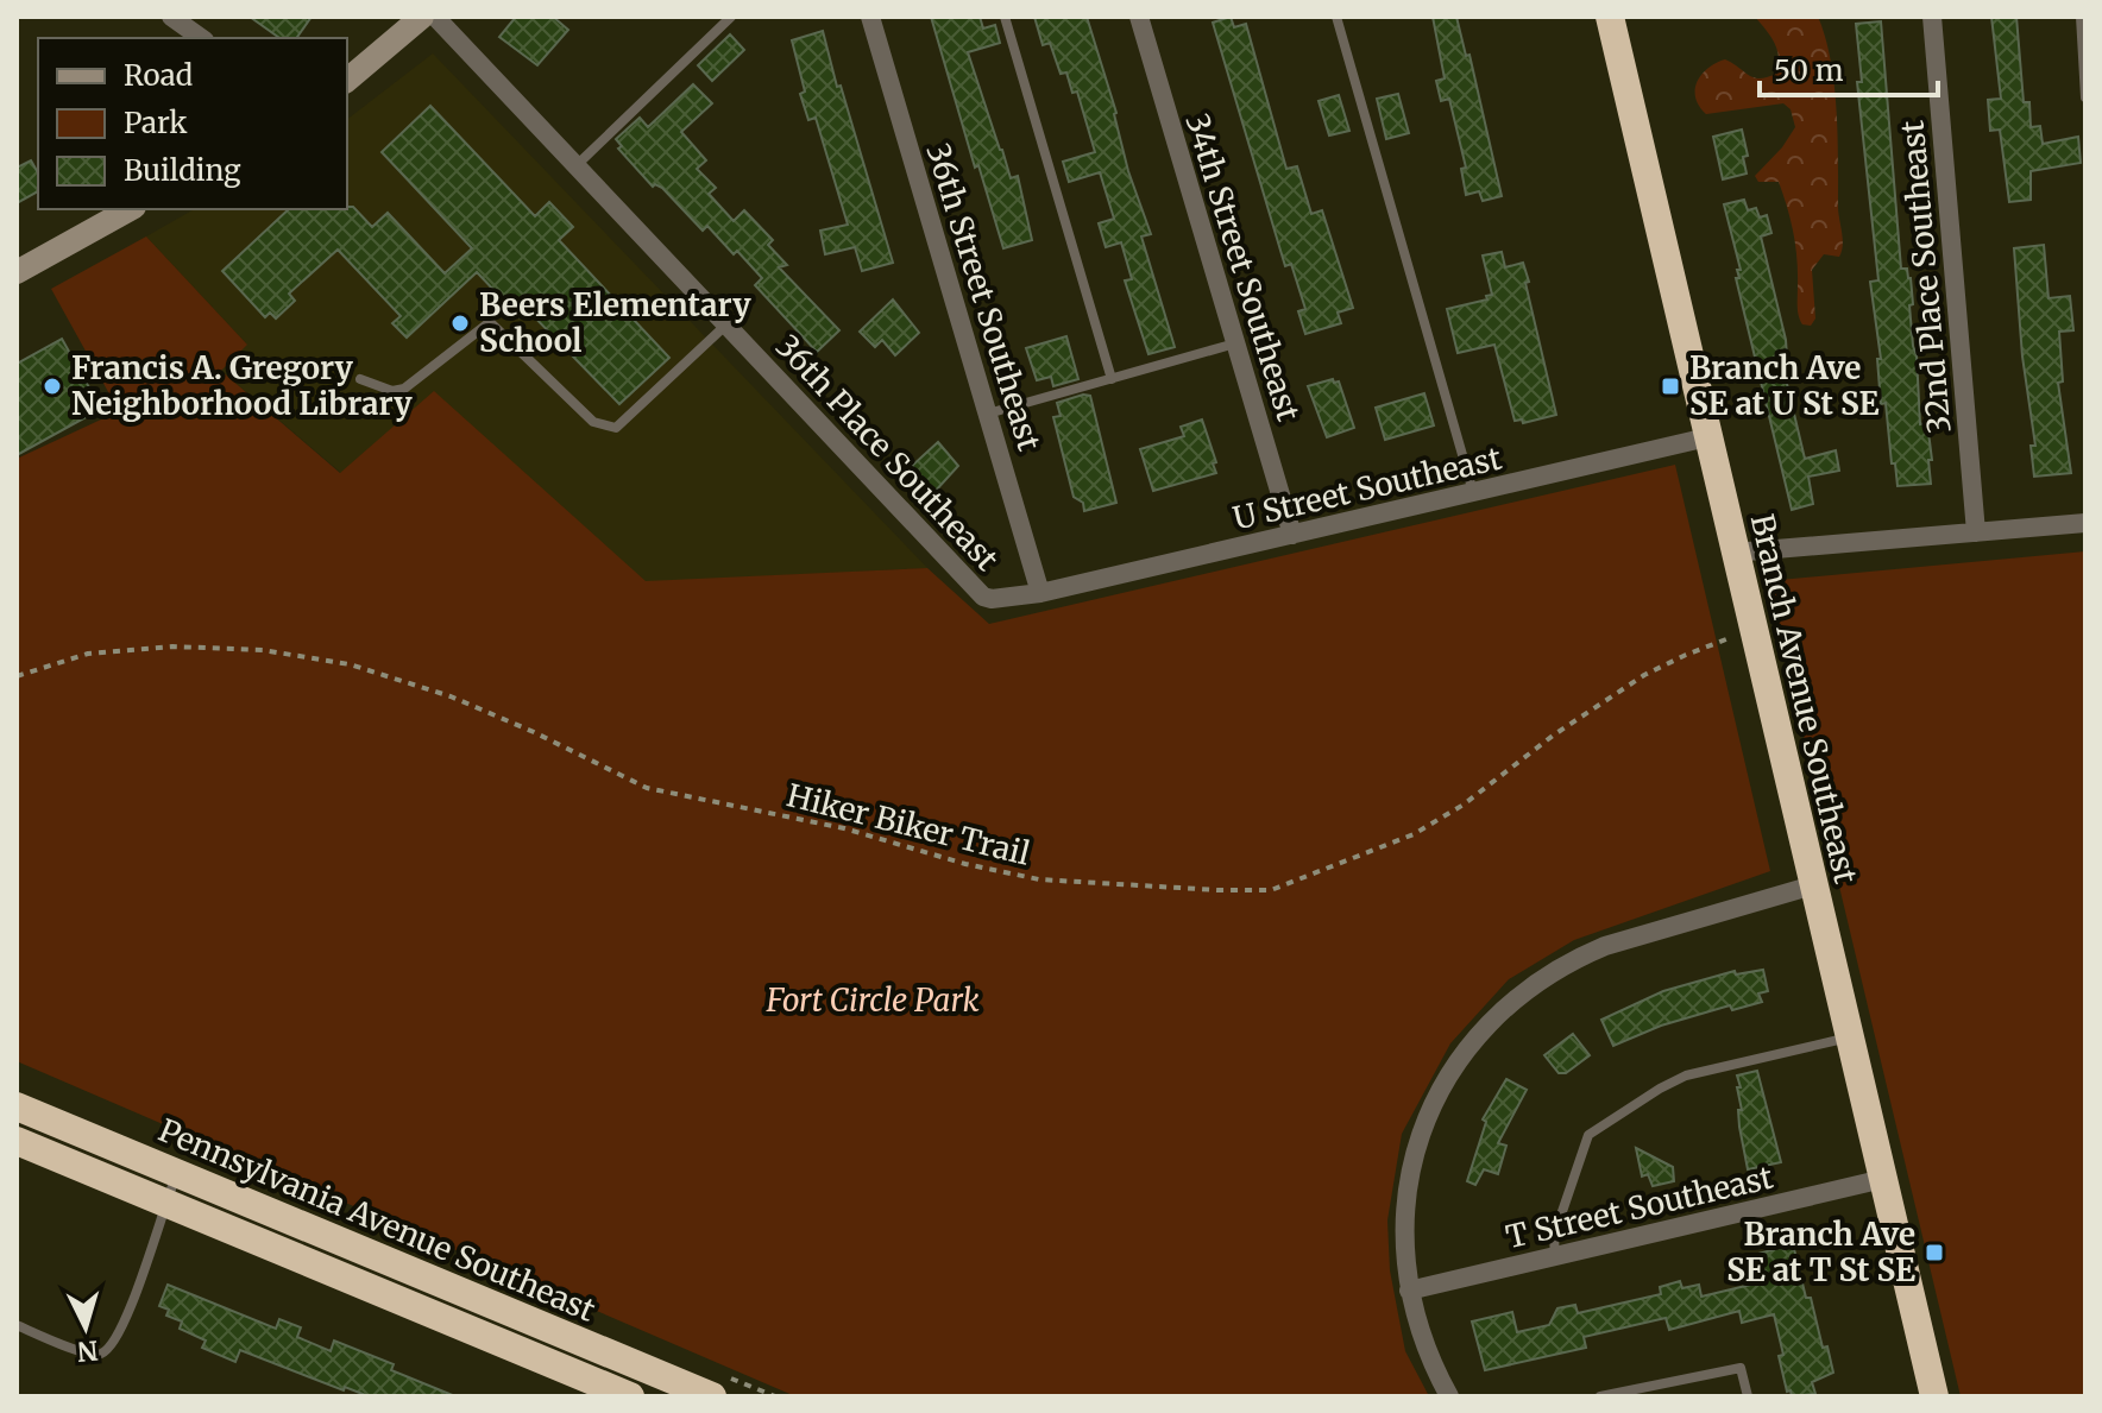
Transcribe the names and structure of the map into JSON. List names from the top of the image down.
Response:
{
  "streets": {
    "highway": ["Branch Avenue Southeast", "Pennsylvania Avenue Southeast"],
    "street": [
      "34th Street Southeast",
      "32nd Place Southeast",
      "36th Street Southeast",
      "36th Place Southeast",
      "U Street Southeast",
      "T Street Southeast"
    ],
    "path": ["Hiker Biker Trail"]
  },
  "crossings": [
    ["34th Street Southeast", "U Street Southeast"],
    ["36th Street Southeast", "36th Place Southeast"],
    ["36th Street Southeast", "U Street Southeast"],
    ["36th Place Southeast", "U Street Southeast"],
    ["U Street Southeast", "Branch Avenue Southeast"],
    ["Branch Avenue Southeast", "Hiker Biker Trail"],
    ["Branch Avenue Southeast", "T Street Southeast"]
  ],
  "parks": ["Fort Circle Park"],
  "places": {
    "other": ["Beers Elementary School", "Francis A. Gregory Neighborhood Library"],
    "transit": ["Branch Ave SE at U St SE", "Branch Ave SE at T St SE"]
  },
  "legend": ["Road", "Park", "Building"],
  "scale_bar": "50 m",
  "north": "bottom"
}
